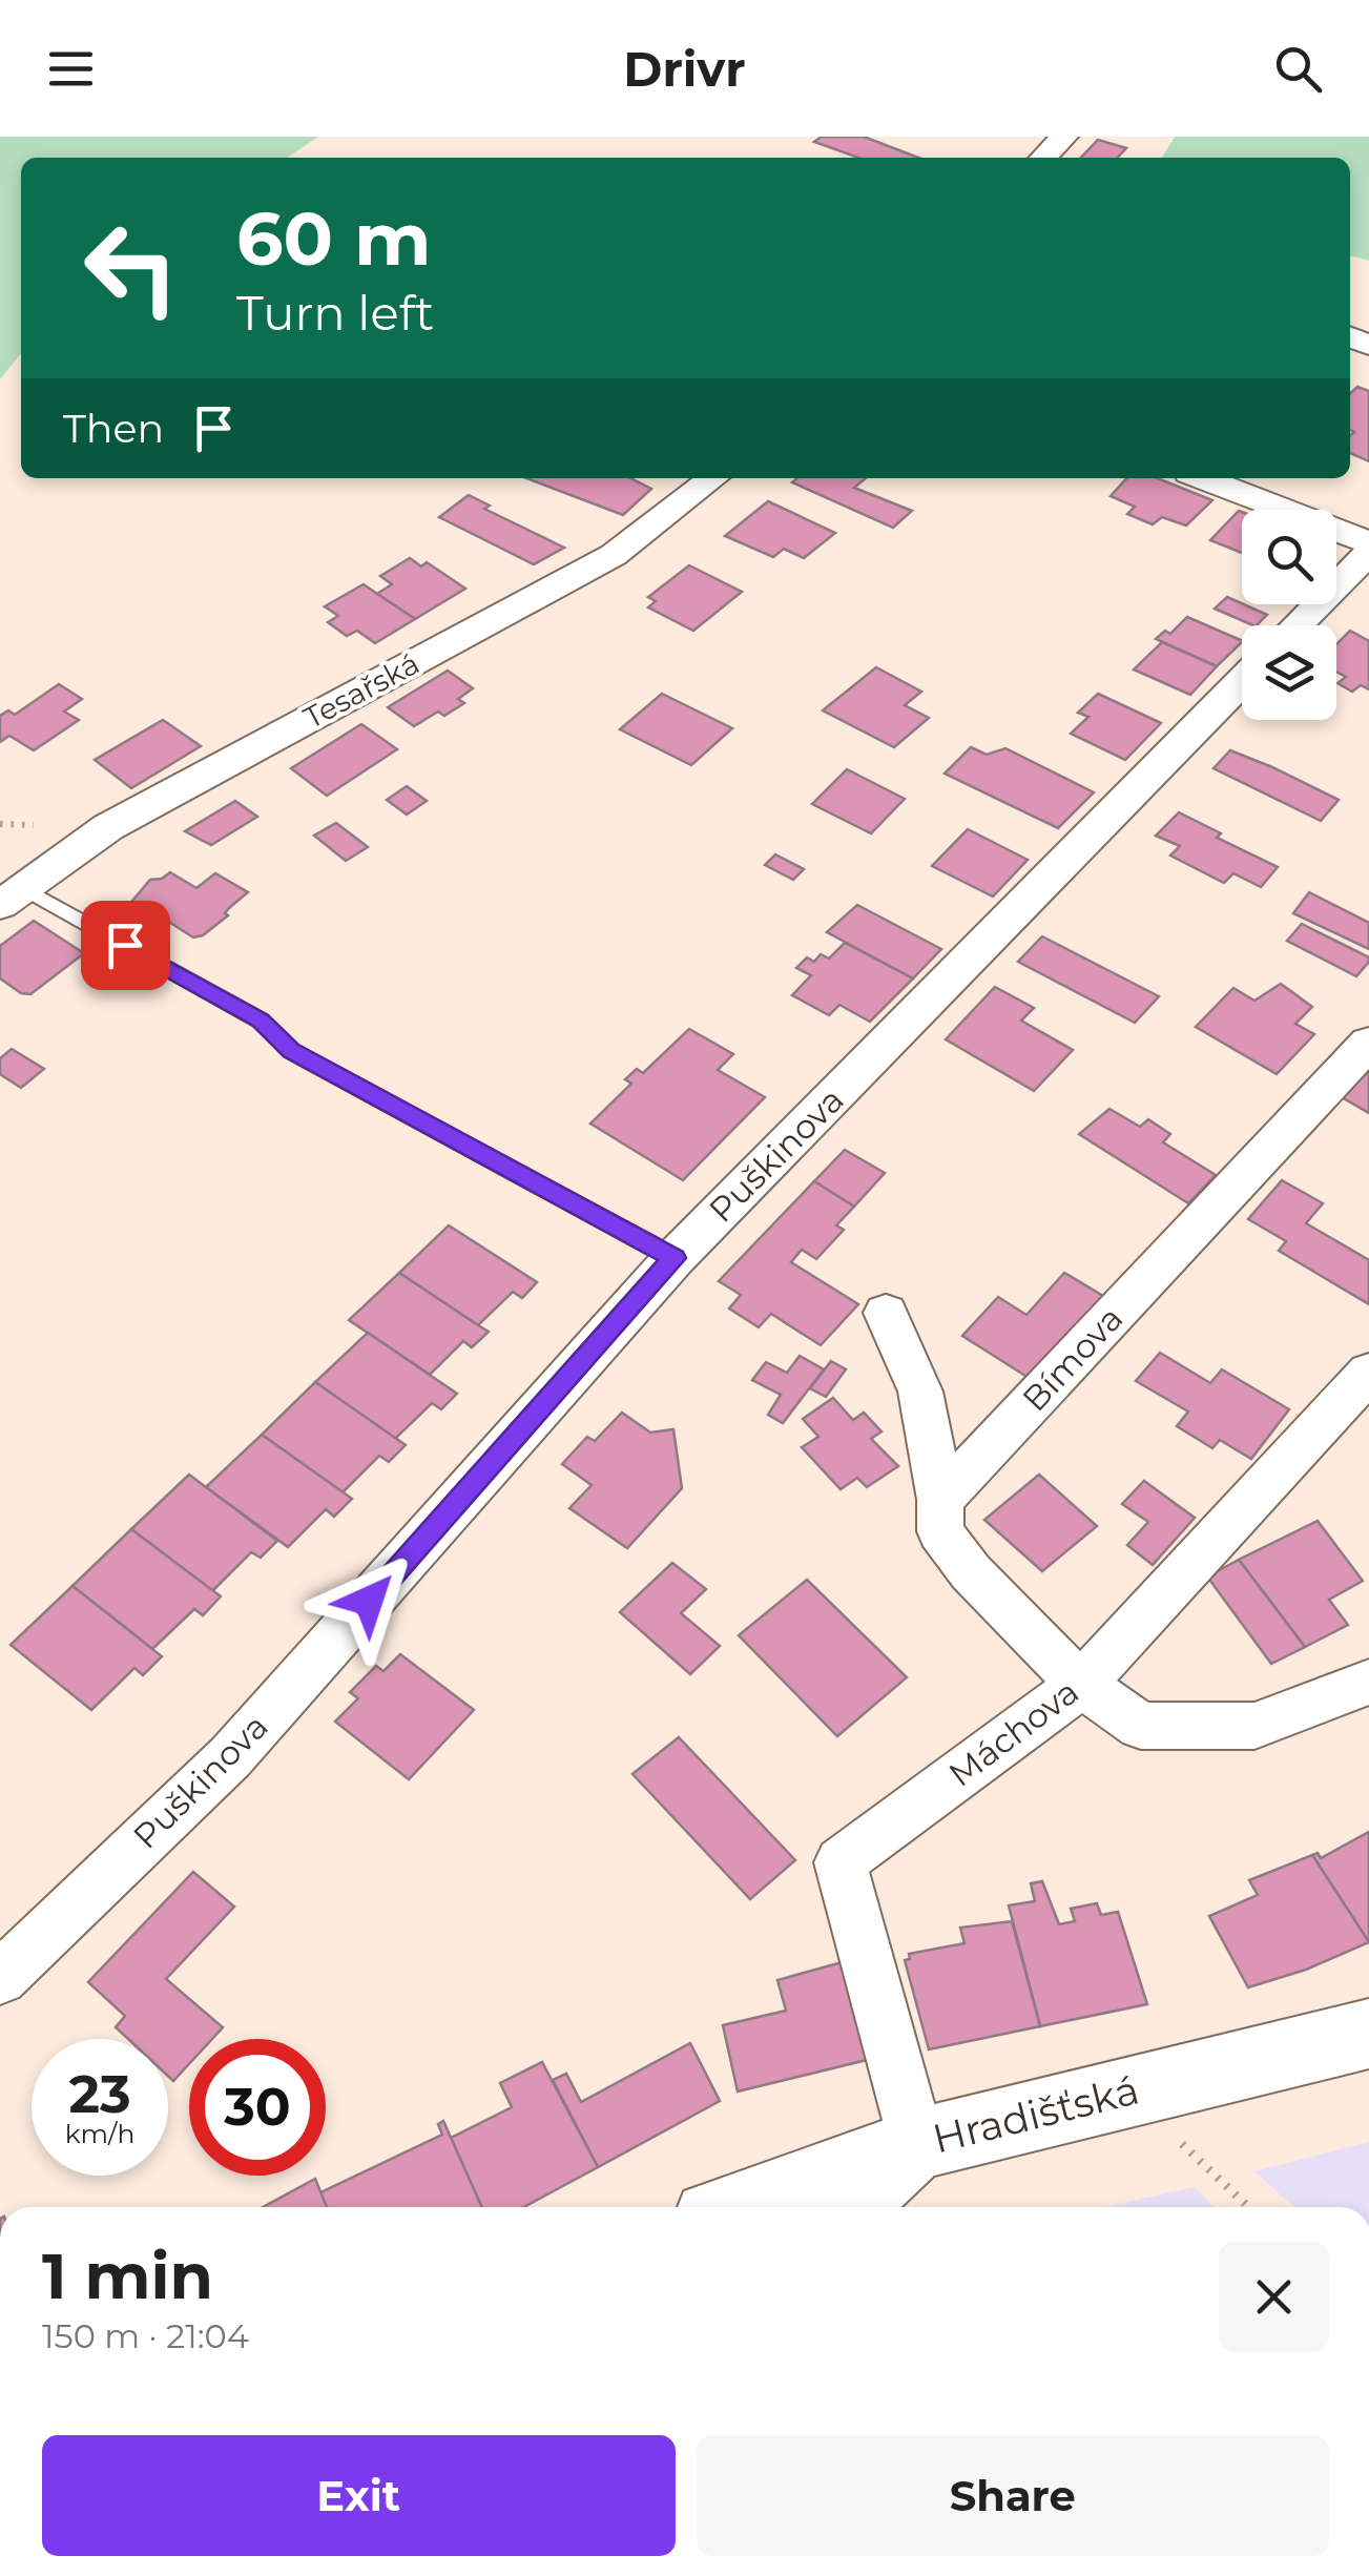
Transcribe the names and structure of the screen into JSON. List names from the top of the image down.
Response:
{
  "streets": {
    "main road": ["Hradišťská"],
    "street": [
      "Tesařská",
      "Puškinova",
      "Bímova",
      "Máchova"
    ]
  },
  "crossings": [
    ["Máchova", "Hradišťská"]
  ],
  "page": {
    "header": "Drivr",
    "turn": ["60 m", "Turn left"],
    "then": "Then",
    "speed": "23 km/h",
    "limit": "30",
    "heading": ["1 min", "150 m · 21:04"],
    "buttons": ["Exit", "Share"]
  }
}
